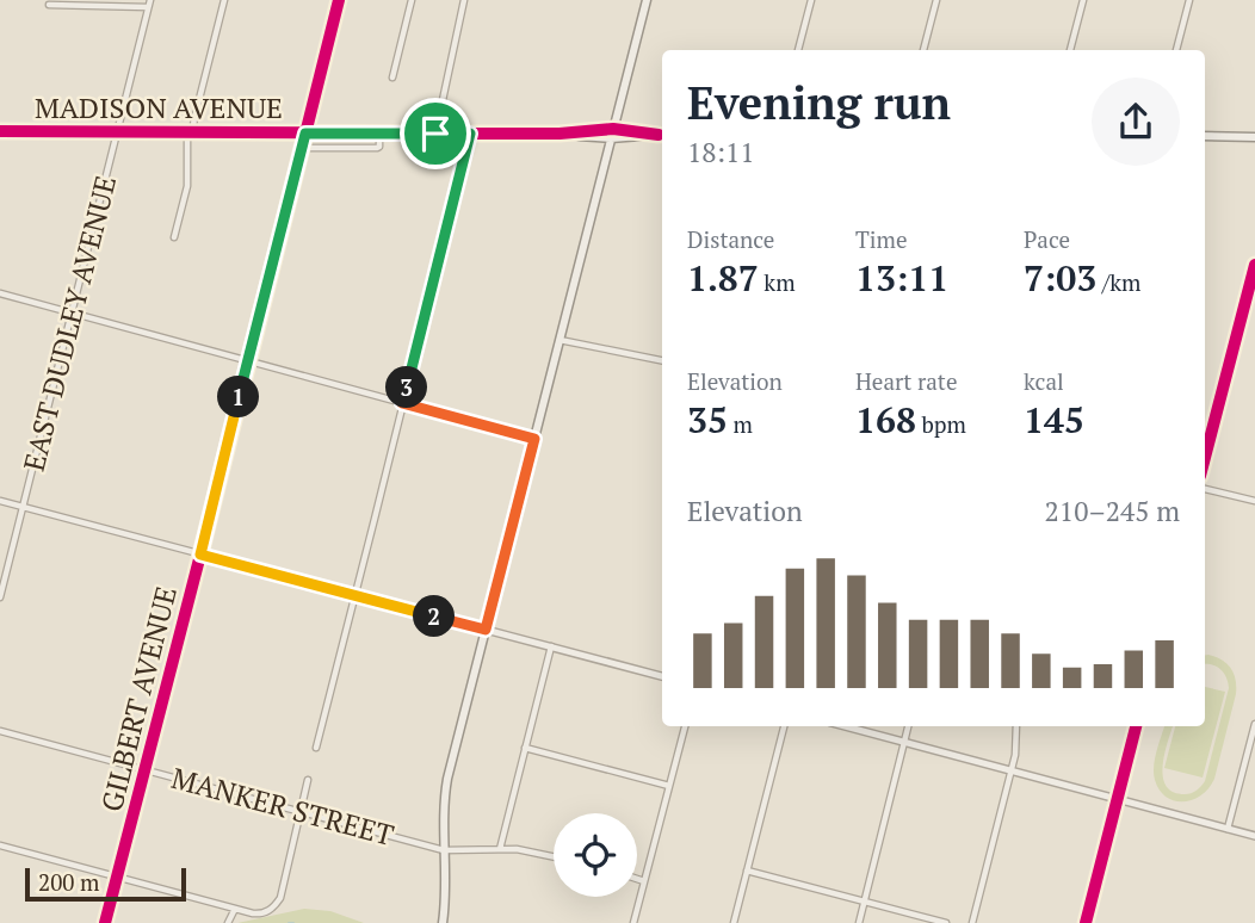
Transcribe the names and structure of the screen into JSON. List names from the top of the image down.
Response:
{
  "streets": {
    "main road": ["MADISON AVENUE"],
    "street": ["EAST DUDLEY AVENUE", "GILBERT AVENUE", "MANKER STREET"]
  },
  "crossings": [
    ["MADISON AVENUE", "EAST DUDLEY AVENUE"],
    ["MADISON AVENUE", "GILBERT AVENUE"],
    ["GILBERT AVENUE", "MANKER STREET"]
  ],
  "scale_bar": "200 m",
  "page": {
    "heading": ["Evening run", "18:11"],
    "stats": [
      ["Distance", "1.87 km"],
      ["Time", "13:11"],
      ["Pace", "7:03 /km"],
      ["Elevation", "35 m"],
      ["Heart rate", "168 bpm"],
      ["kcal", "145"]
    ],
    "pins": ["3", "1", "2"],
    "chart": ["Elevation", "210–245 m"],
    "scale": "200 m"
  }
}
